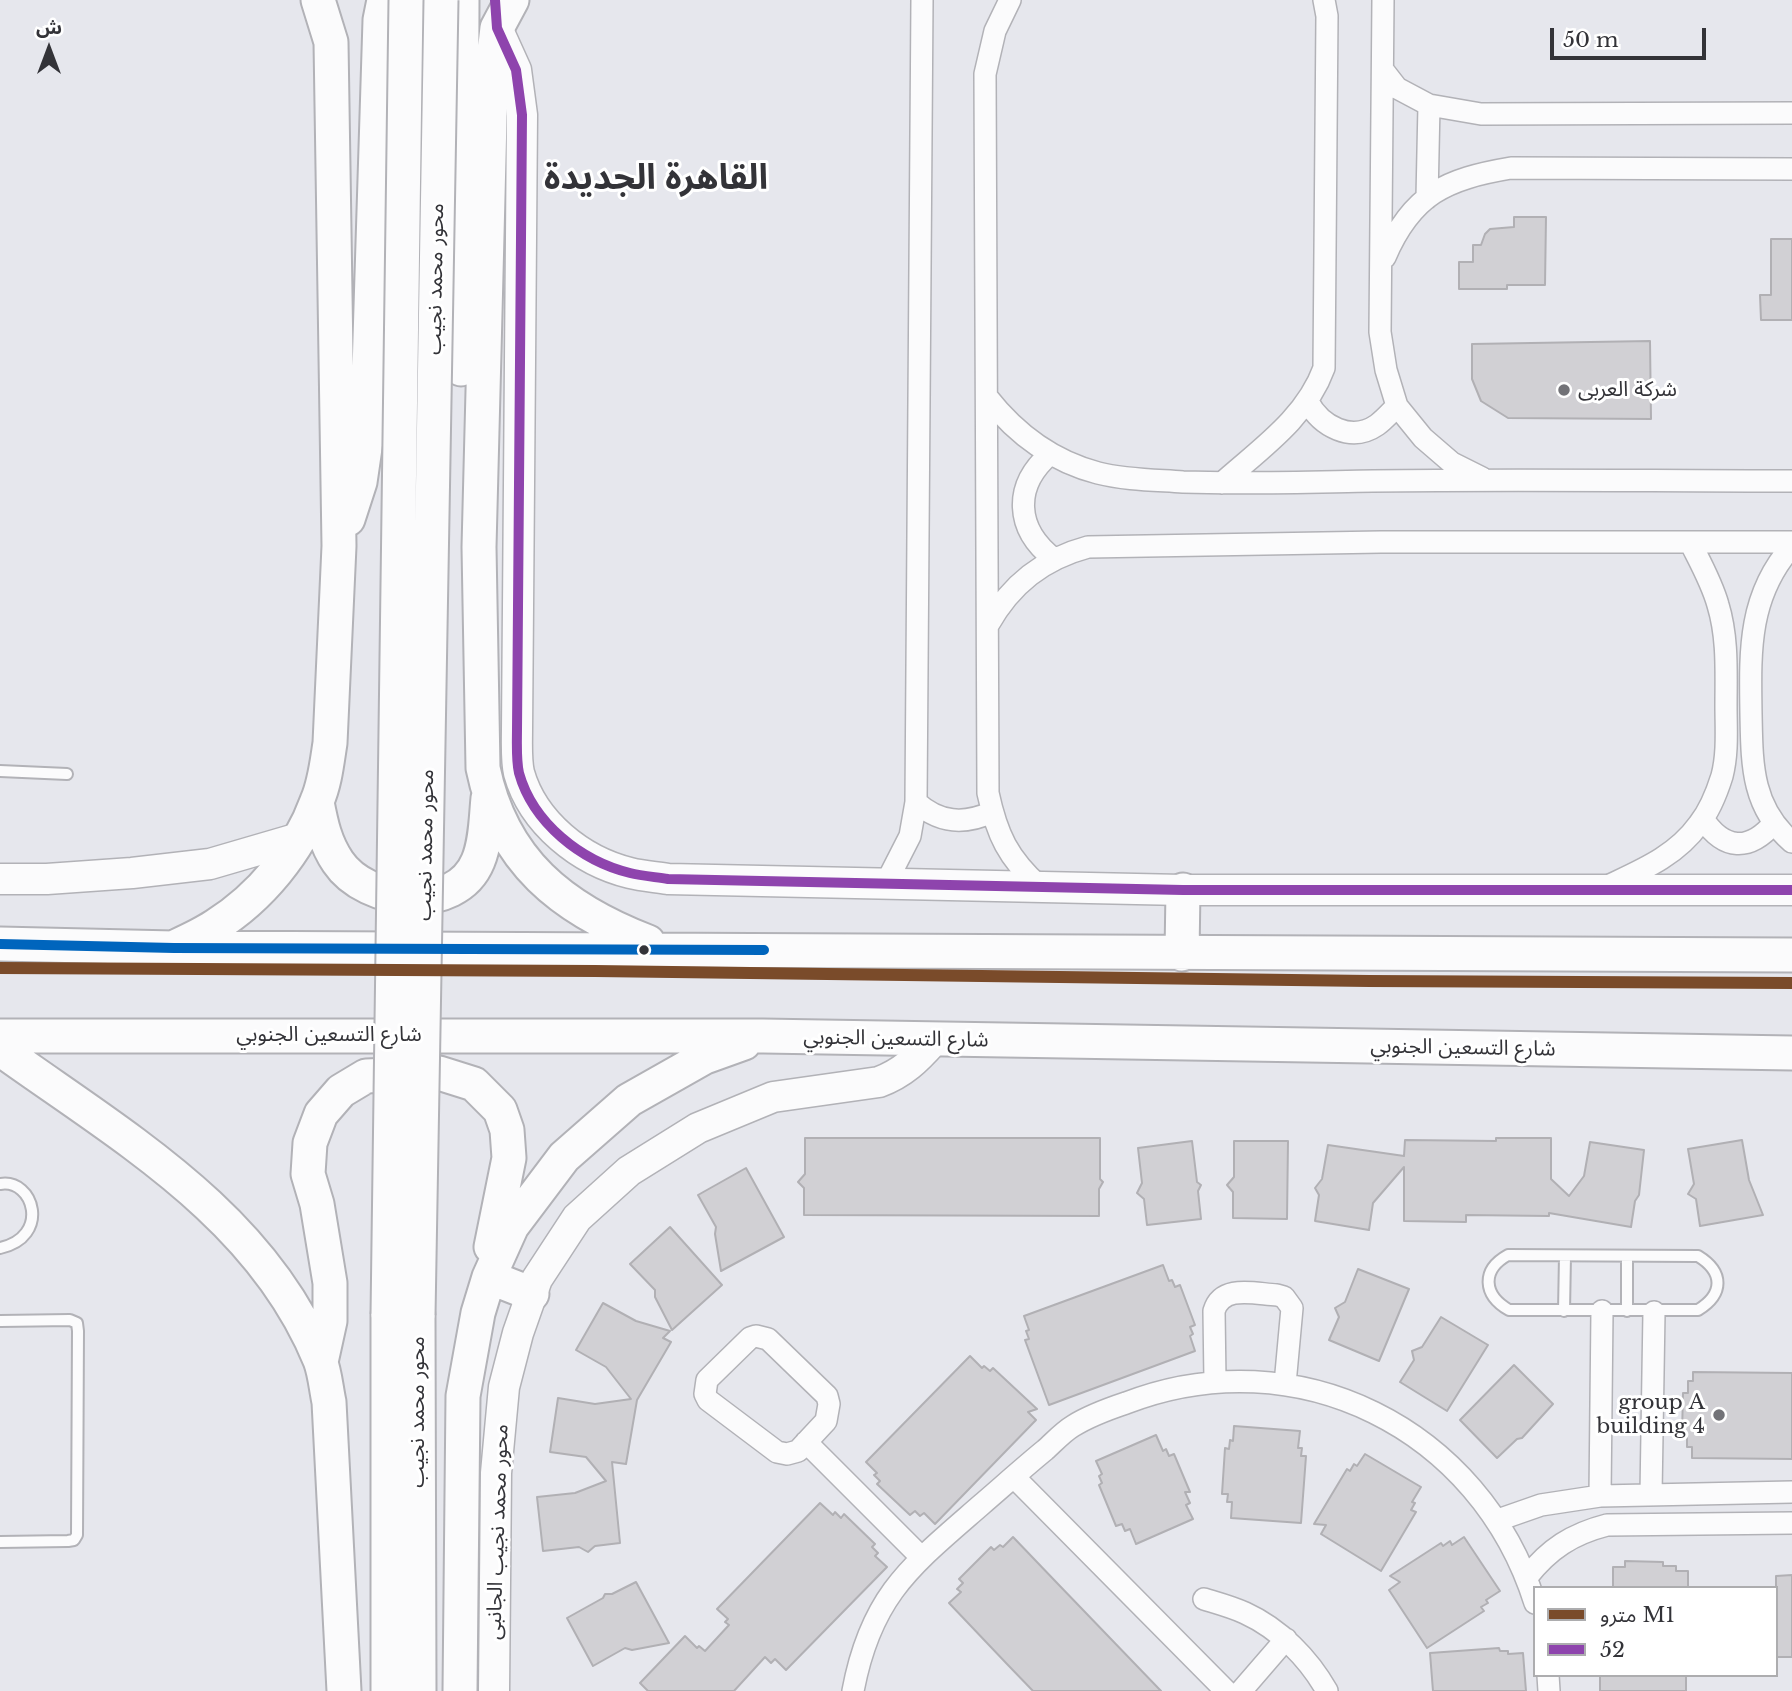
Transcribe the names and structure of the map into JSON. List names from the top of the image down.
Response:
{
  "streets": {
    "main road": ["محور محمد نجيب", "شارع التسعين الجنوبي"],
    "street": ["محور محمد نجيب الجانبى"]
  },
  "crossings": [
    ["محور محمد نجيب", "شارع التسعين الجنوبي"],
    ["شارع التسعين الجنوبي", "محور محمد نجيب الجانبى"]
  ],
  "districts": ["القاهرة الجديدة"],
  "places": ["شركة العربى", "group A building 4"],
  "lines": ["transit line 52", "metro line M1"],
  "legend": ["مترو M1", "52"],
  "scale_bar": "50 m",
  "north": "top"
}
